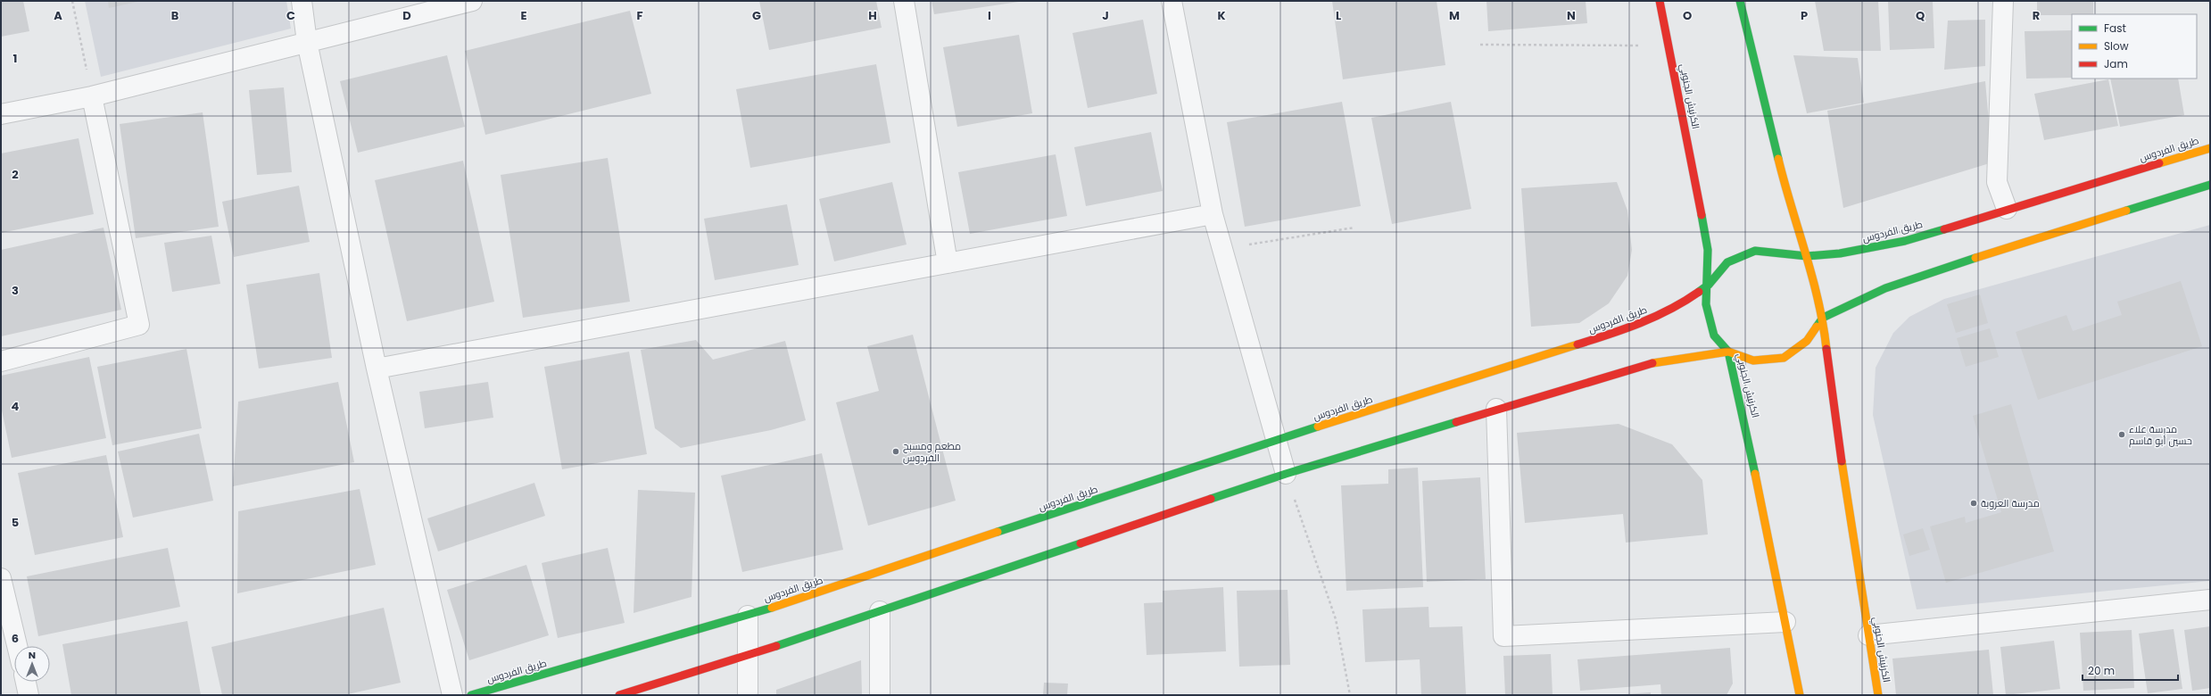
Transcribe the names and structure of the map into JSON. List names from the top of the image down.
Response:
{
  "streets": {
    "street": ["الكرنيش الجنوبي", "طريق الفردوس"]
  },
  "crossings": [
    ["الكرنيش الجنوبي", "طريق الفردوس"]
  ],
  "places": ["مدرسة علاء حسين أبو قاسم", "مطعم ومسبح الفردوس", "مدرسة العروبة"],
  "legend": ["Fast", "Slow", "Jam"],
  "scale_bar": "20 m",
  "north": "top",
  "grid": {
    "columns": [
      "A",
      "B",
      "C",
      "D",
      "E",
      "F",
      "G",
      "H",
      "I",
      "J",
      "K",
      "L",
      "M",
      "N",
      "O",
      "P",
      "Q",
      "R"
    ],
    "rows": [
      "1",
      "2",
      "3",
      "4",
      "5",
      "6"
    ]
  }
}
